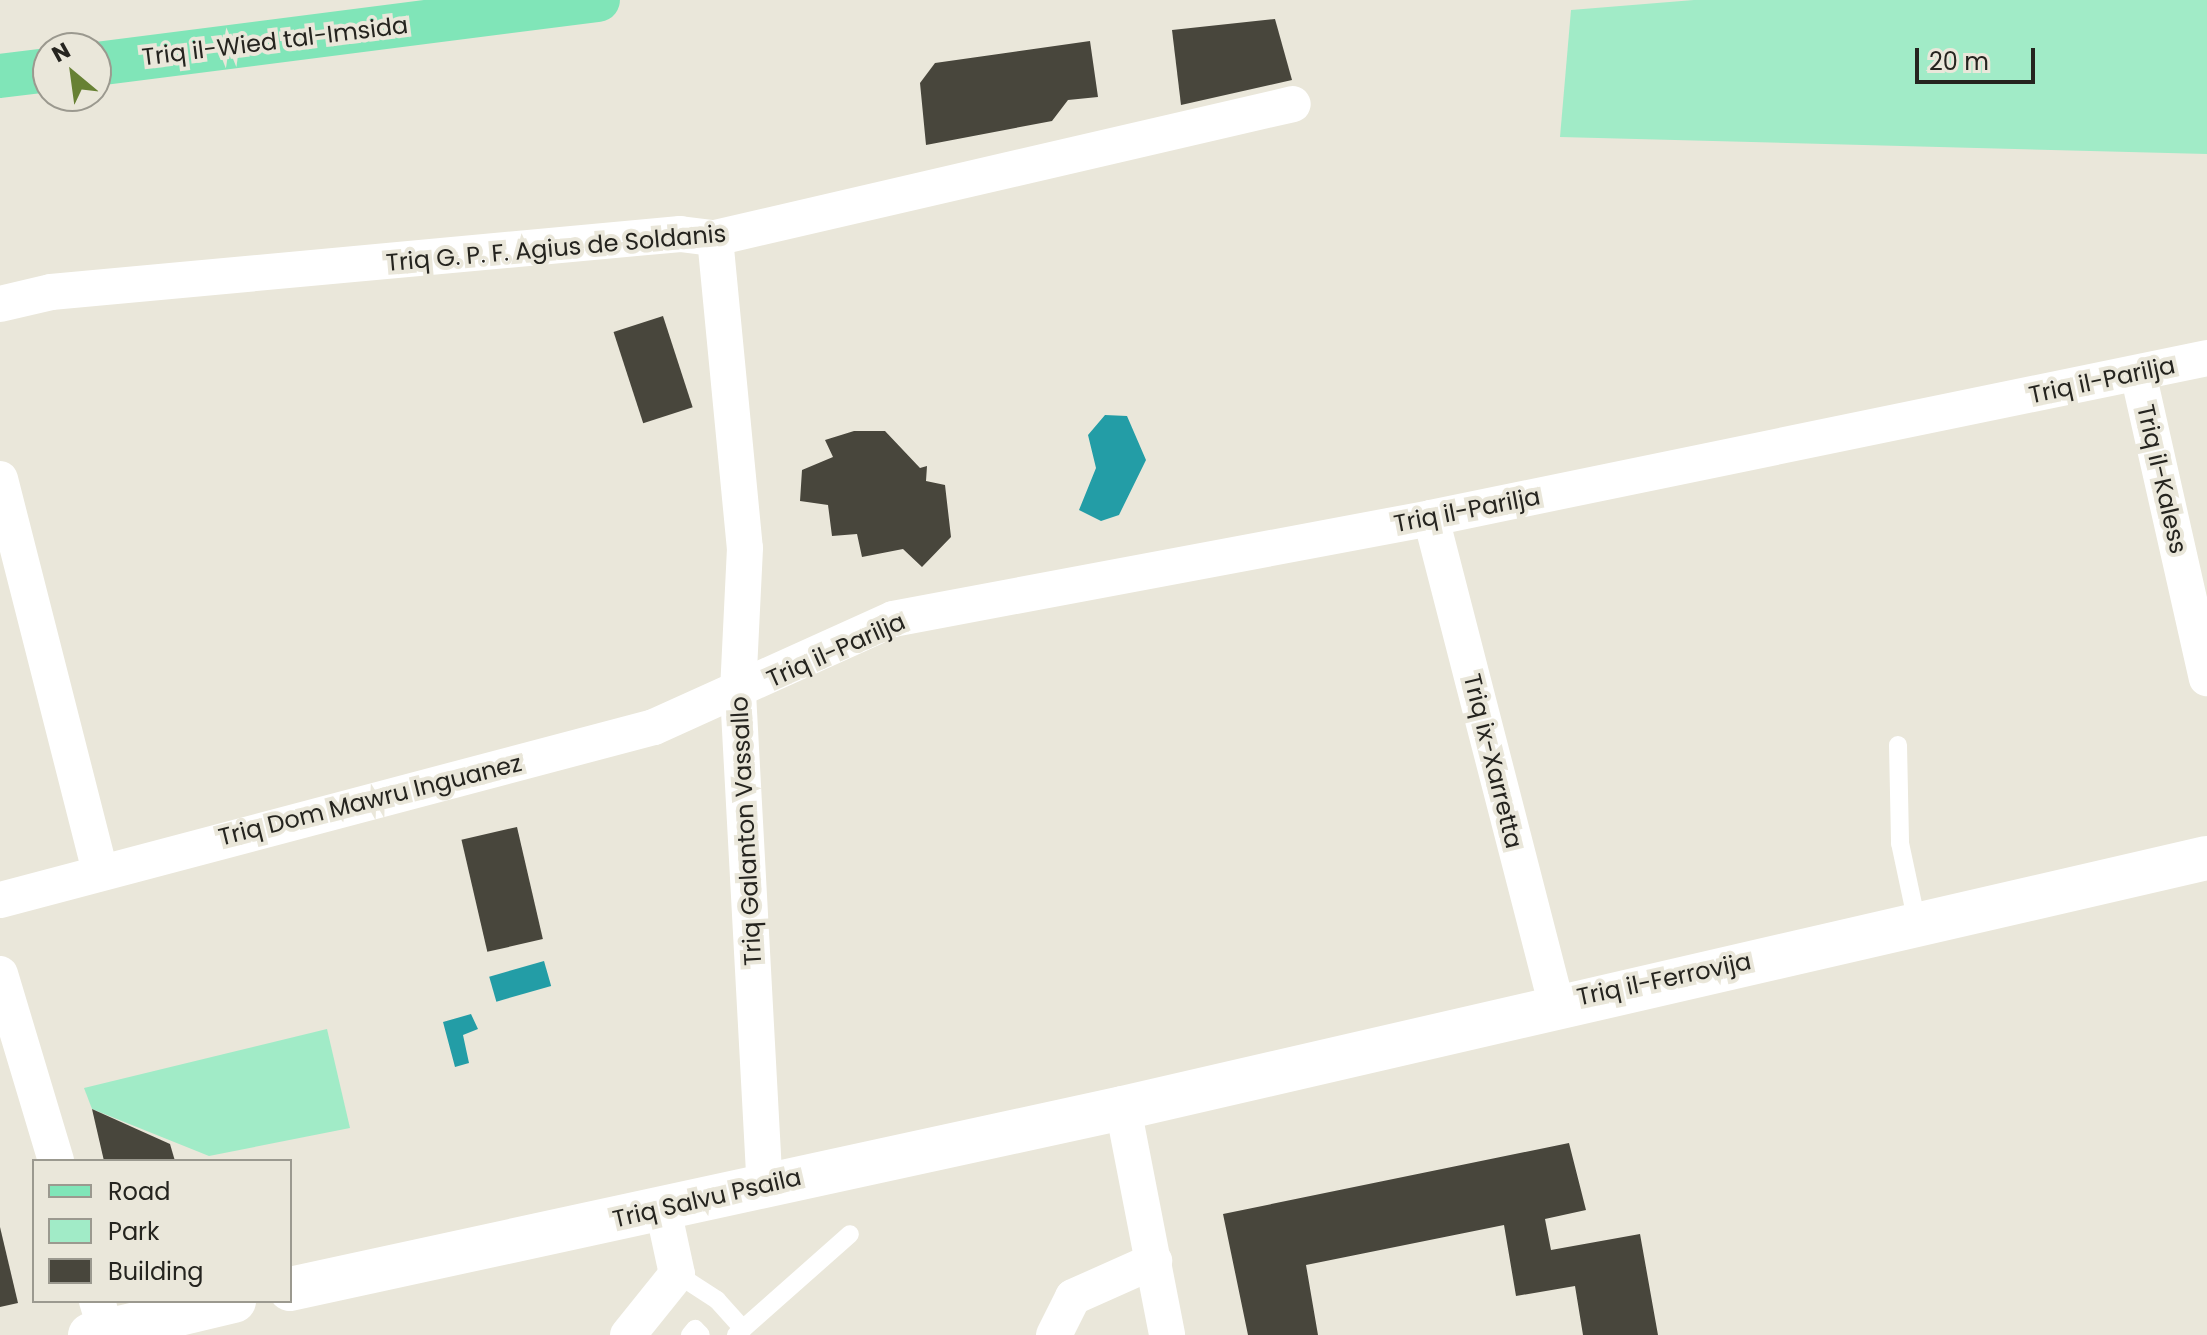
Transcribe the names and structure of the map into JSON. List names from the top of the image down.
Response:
{
  "streets": {
    "main road": ["Triq il-Wied tal-Imsida", "Triq il-Ferrovija", "Triq Salvu Psaila"],
    "street": [
      "Triq G. P. F. Agius de Soldanis",
      "Triq il-Parilja",
      "Triq il-Kaless",
      "Triq ix-Xarretta",
      "Triq Dom Mawru Inguanez",
      "Triq Galanton Vassallo"
    ]
  },
  "crossings": [
    ["Triq G. P. F. Agius de Soldanis", "Triq Galanton Vassallo"],
    ["Triq il-Parilja", "Triq il-Kaless"],
    ["Triq il-Parilja", "Triq ix-Xarretta"],
    ["Triq il-Parilja", "Triq Dom Mawru Inguanez"],
    ["Triq il-Parilja", "Triq Galanton Vassallo"],
    ["Triq ix-Xarretta", "Triq il-Ferrovija"],
    ["Triq Dom Mawru Inguanez", "Triq Galanton Vassallo"],
    ["Triq Galanton Vassallo", "Triq Salvu Psaila"],
    ["Triq il-Ferrovija", "Triq Salvu Psaila"]
  ],
  "legend": ["Road", "Park", "Building"],
  "scale_bar": "20 m",
  "north": "top left"
}
